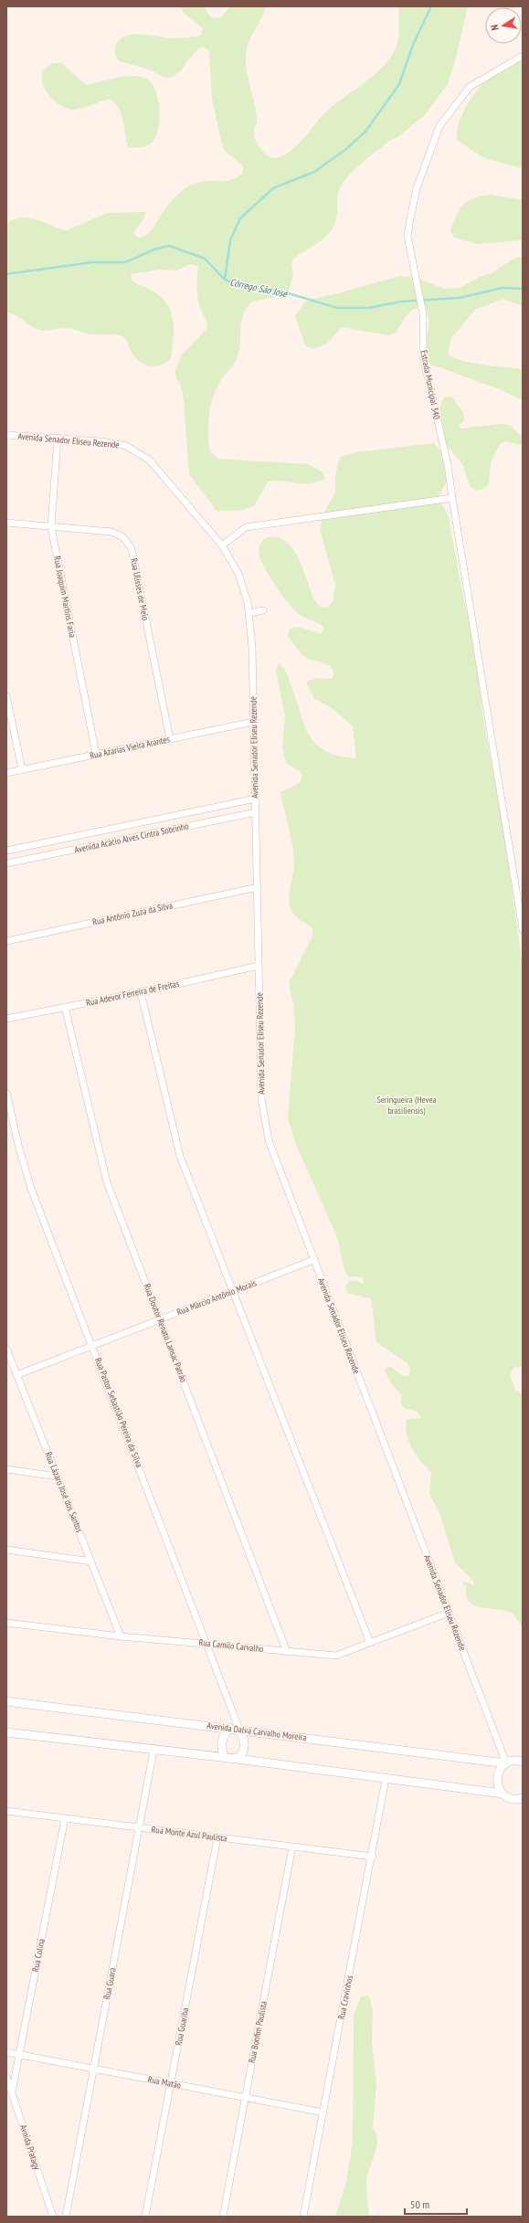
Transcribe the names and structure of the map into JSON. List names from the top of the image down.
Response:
{
  "streets": {
    "street": [
      "Estrada Municipal 340",
      "Avenida Senador Eliseu Rezende",
      "Rua Ulisses de Melo",
      "Rua Joaquim Martins Faria",
      "Rua Azarias Vieira Arantes",
      "Avenida Acácio Alves Cintra Sobrinho",
      "Rua Antônio Zuza da Silva",
      "Rua Adevor Ferreira de Freitas",
      "Rua Márcio Antônio Morais",
      "Rua Doutor Renato Lansac Patrão",
      "Rua Pastor Sebastião Pereira da Silva",
      "Rua Lázaro José dos Santos",
      "Rua Camilo Carvalho",
      "Avenida Dalva Carvalho Moreira",
      "Rua Monte Azul Paulista",
      "Rua Colina",
      "Rua Guara",
      "Rua Cravinhos",
      "Rua Guariba",
      "Rua Bonfim Paulista",
      "Rua Matão",
      "Avnida Pratagy"
    ]
  },
  "crossings": [
    ["Avenida Senador Eliseu Rezende", "Rua Joaquim Martins Faria"],
    ["Avenida Senador Eliseu Rezende", "Rua Azarias Vieira Arantes"],
    ["Avenida Senador Eliseu Rezende", "Avenida Acácio Alves Cintra Sobrinho"],
    ["Avenida Senador Eliseu Rezende", "Rua Antônio Zuza da Silva"],
    ["Avenida Senador Eliseu Rezende", "Rua Adevor Ferreira de Freitas"],
    ["Avenida Senador Eliseu Rezende", "Rua Márcio Antônio Morais"],
    ["Avenida Senador Eliseu Rezende", "Rua Camilo Carvalho"],
    ["Avenida Senador Eliseu Rezende", "Avenida Dalva Carvalho Moreira"],
    ["Rua Ulisses de Melo", "Rua Joaquim Martins Faria"],
    ["Rua Ulisses de Melo", "Rua Azarias Vieira Arantes"],
    ["Rua Joaquim Martins Faria", "Rua Azarias Vieira Arantes"],
    ["Rua Adevor Ferreira de Freitas", "Rua Doutor Renato Lansac Patrão"],
    ["Rua Márcio Antônio Morais", "Rua Doutor Renato Lansac Patrão"],
    ["Rua Márcio Antônio Morais", "Rua Pastor Sebastião Pereira da Silva"],
    ["Rua Márcio Antônio Morais", "Rua Lázaro José dos Santos"],
    ["Rua Doutor Renato Lansac Patrão", "Rua Camilo Carvalho"],
    ["Rua Pastor Sebastião Pereira da Silva", "Rua Camilo Carvalho"],
    ["Rua Pastor Sebastião Pereira da Silva", "Avenida Dalva Carvalho Moreira"],
    ["Rua Lázaro José dos Santos", "Rua Camilo Carvalho"],
    ["Rua Monte Azul Paulista", "Rua Colina"],
    ["Rua Monte Azul Paulista", "Rua Guara"],
    ["Rua Monte Azul Paulista", "Rua Cravinhos"],
    ["Rua Monte Azul Paulista", "Rua Guariba"],
    ["Rua Monte Azul Paulista", "Rua Bonfim Paulista"],
    ["Rua Colina", "Rua Matão"],
    ["Rua Colina", "Avnida Pratagy"],
    ["Rua Guara", "Rua Matão"],
    ["Rua Cravinhos", "Rua Matão"],
    ["Rua Guariba", "Rua Matão"],
    ["Rua Bonfim Paulista", "Rua Matão"]
  ],
  "water": ["Córrego São José"],
  "parks": ["Seringueira (Hevea brasiliensis)"],
  "scale_bar": "50 m",
  "north": "left"
}
